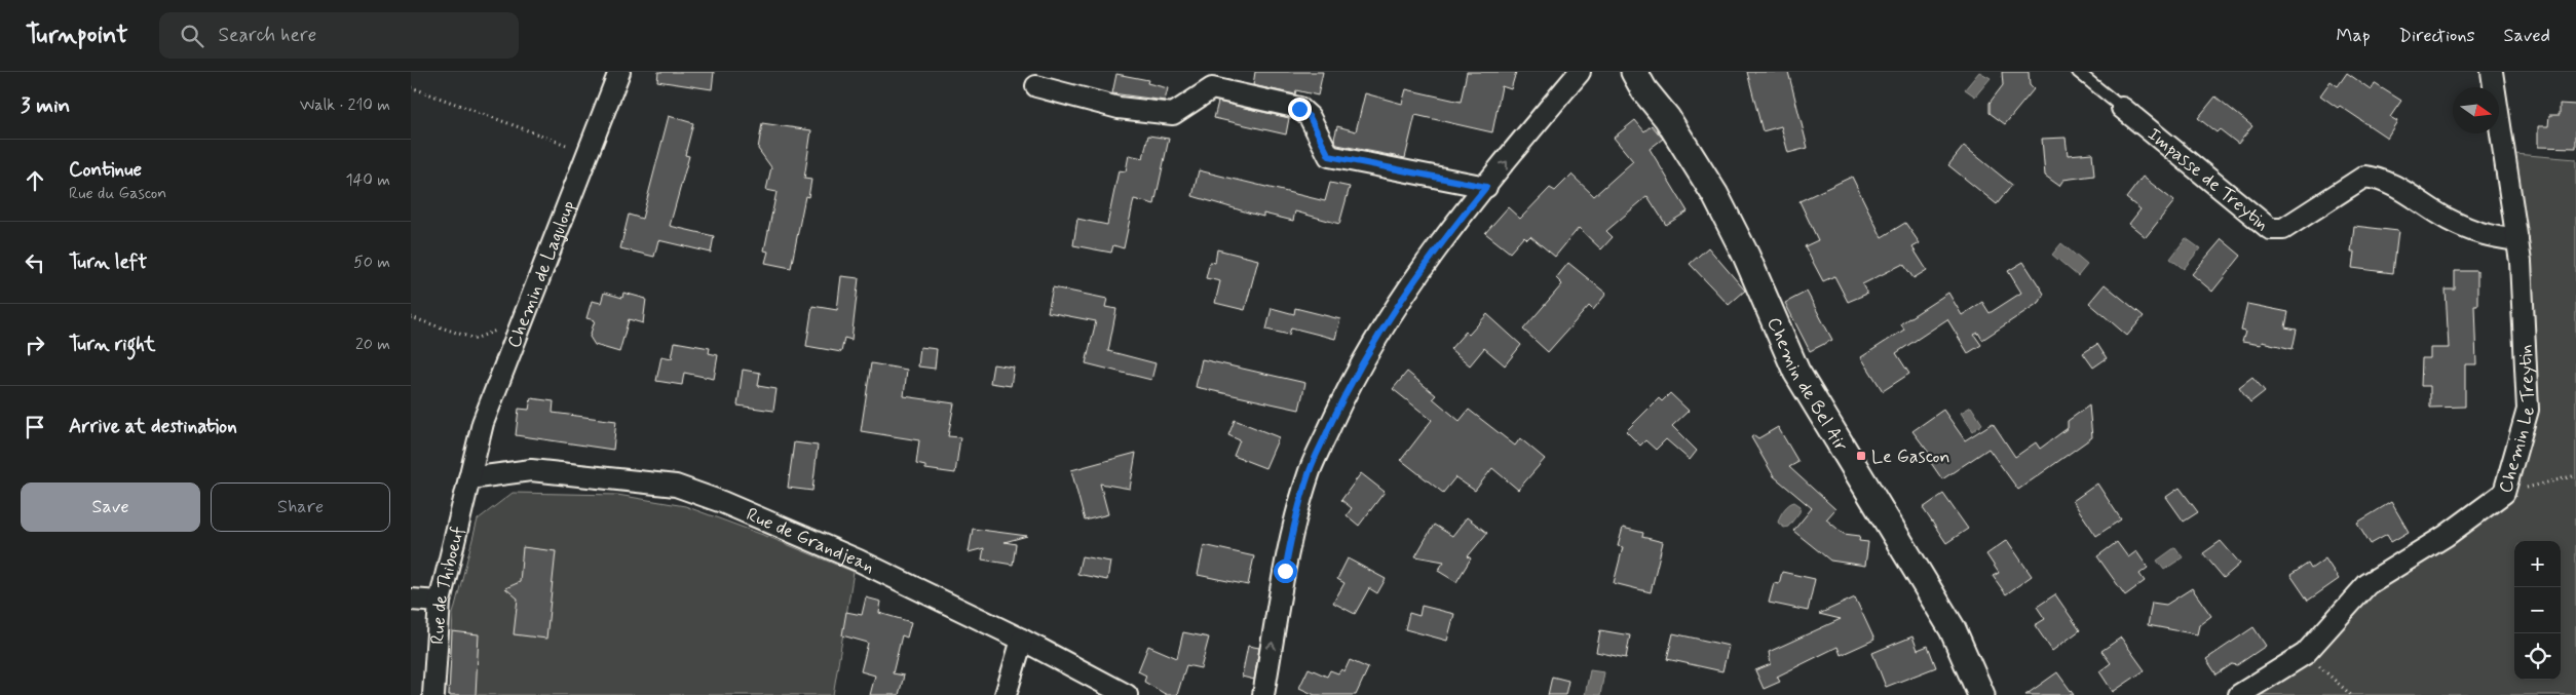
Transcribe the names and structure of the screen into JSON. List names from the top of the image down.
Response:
{
  "streets": {
    "street": [
      "Impasse de Treytin",
      "Chemin de Laguloup",
      "Chemin de Bel Air",
      "Chemin Le Treytin",
      "Rue de Grandjean",
      "Rue de Thiboeuf"
    ]
  },
  "crossings": [
    ["Impasse de Treytin", "Chemin Le Treytin"],
    ["Chemin de Laguloup", "Rue de Grandjean"],
    ["Chemin de Laguloup", "Rue de Thiboeuf"],
    ["Rue de Grandjean", "Rue de Thiboeuf"]
  ],
  "places": {
    "transit": ["Le Gascon"]
  },
  "north": "right",
  "page": {
    "header": "Turnpoint",
    "search": "Search here",
    "nav": ["Map", "Directions", "Saved"],
    "heading": ["3 min", "Walk · 210 m"],
    "list": [
      ["Continue", "Rue du Gascon", "140 m"],
      ["Turn left", "50 m"],
      ["Turn right", "20 m"],
      "Arrive at destination"
    ],
    "buttons": ["Save", "Share"],
    "map_buttons": ["+", "−"]
  }
}
